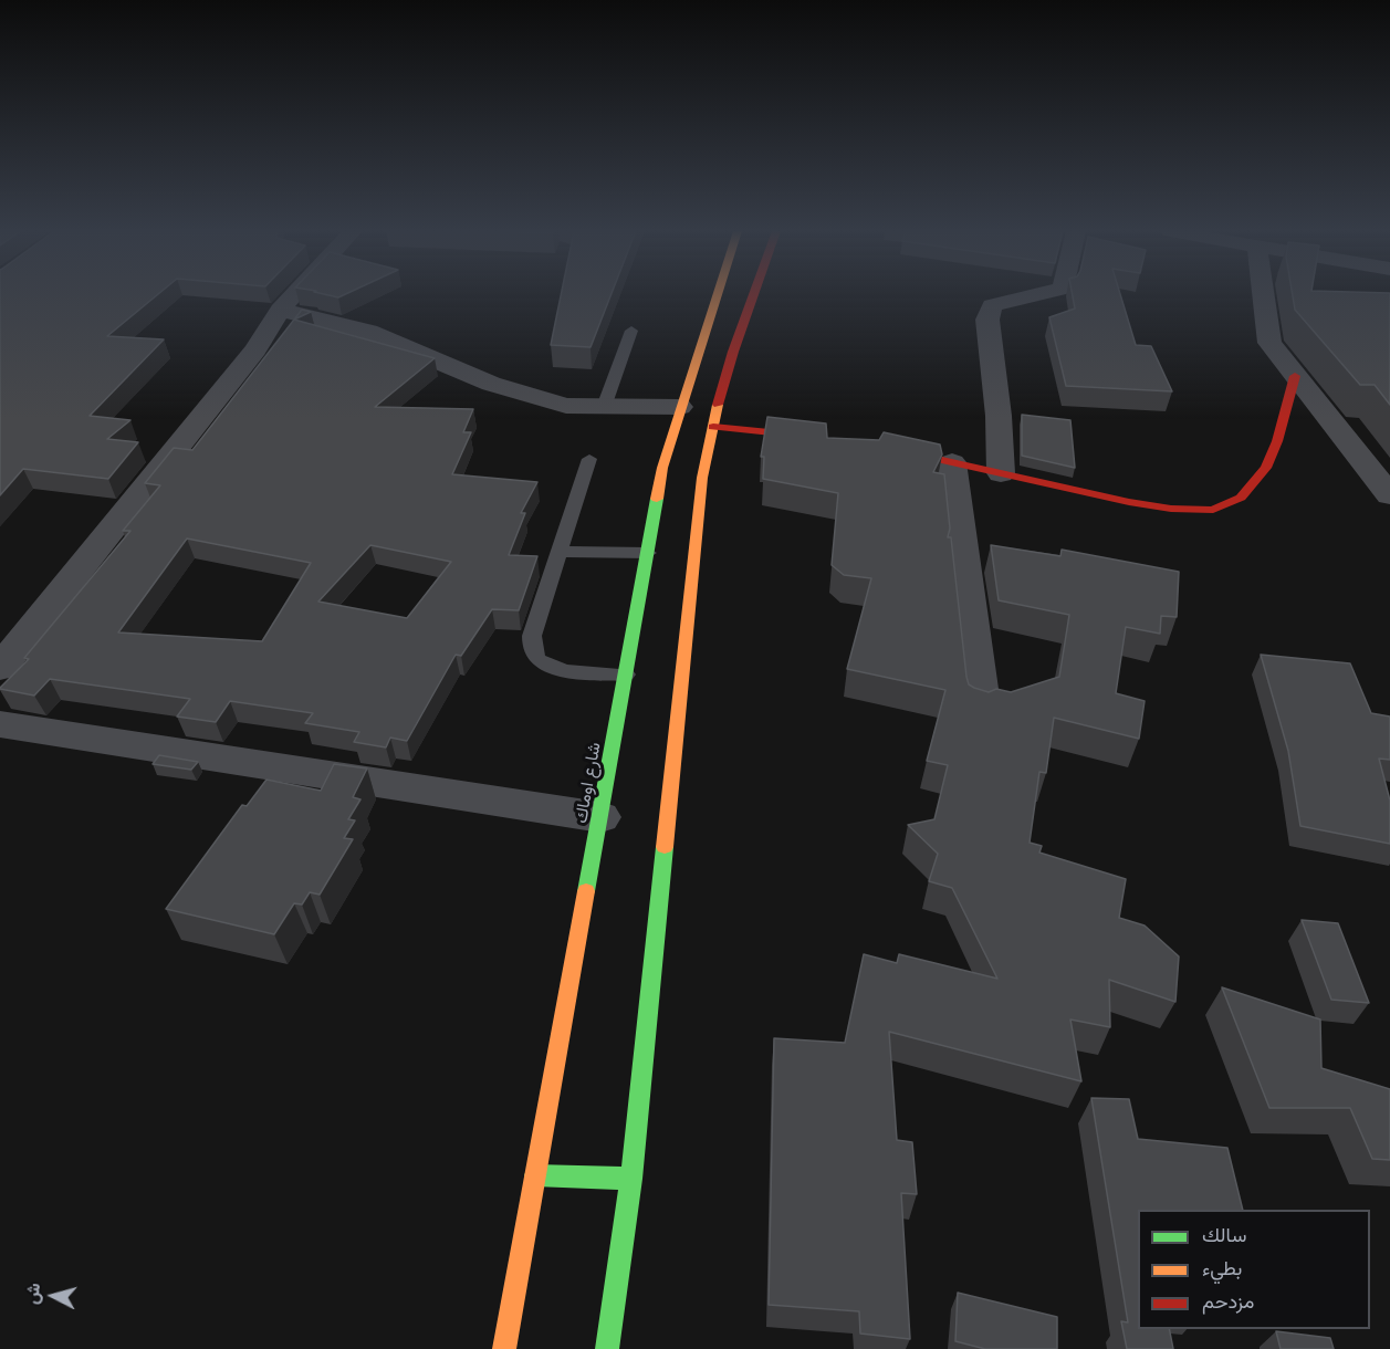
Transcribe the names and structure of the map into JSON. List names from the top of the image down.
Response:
{
  "streets": {
    "main road": ["شارع اوماك"]
  },
  "legend": ["سالك", "بطيء", "مزدحم"],
  "north": "left"
}
